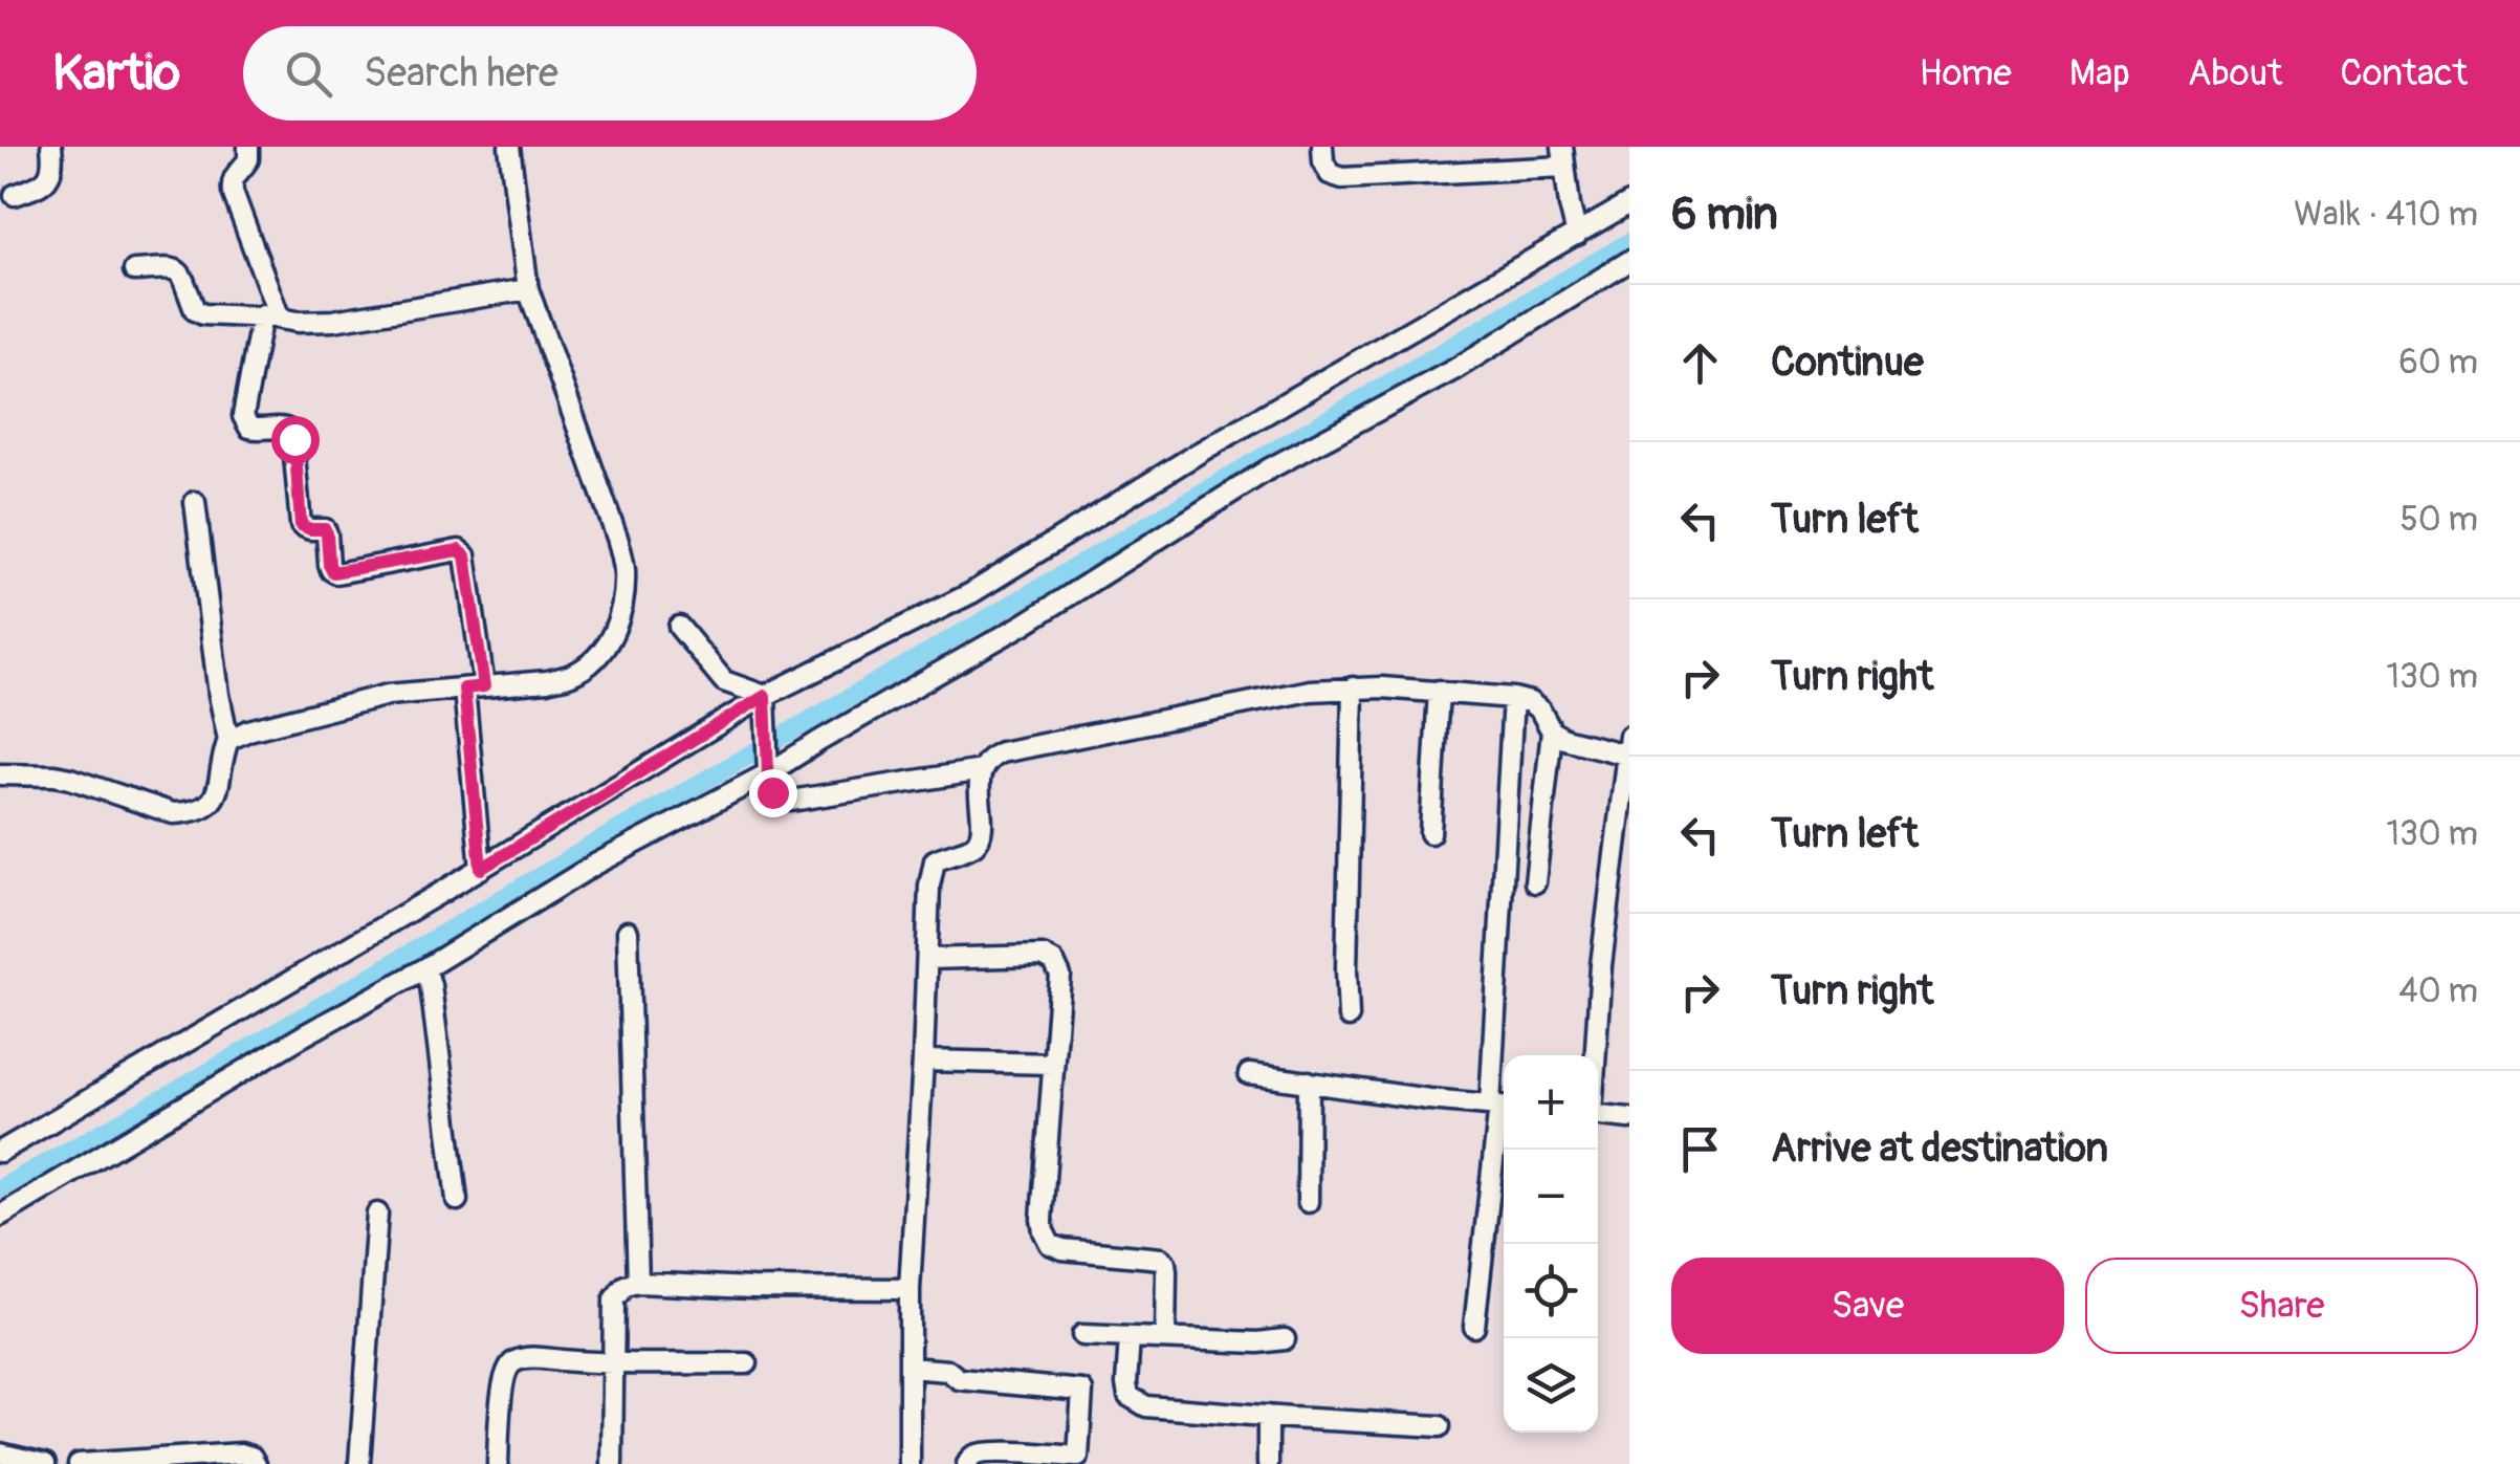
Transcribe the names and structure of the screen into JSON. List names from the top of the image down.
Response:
{
  "page": {
    "header": "Kartio",
    "search": "Search here",
    "nav": [
      "Home",
      "Map",
      "About",
      "Contact"
    ],
    "heading": ["6 min", "Walk · 410 m"],
    "list": [
      ["Continue", "60 m"],
      ["Turn left", "50 m"],
      ["Turn right", "130 m"],
      ["Turn left", "130 m"],
      ["Turn right", "40 m"],
      "Arrive at destination"
    ],
    "map_buttons": ["+", "−"],
    "buttons": ["Save", "Share"]
  }
}
